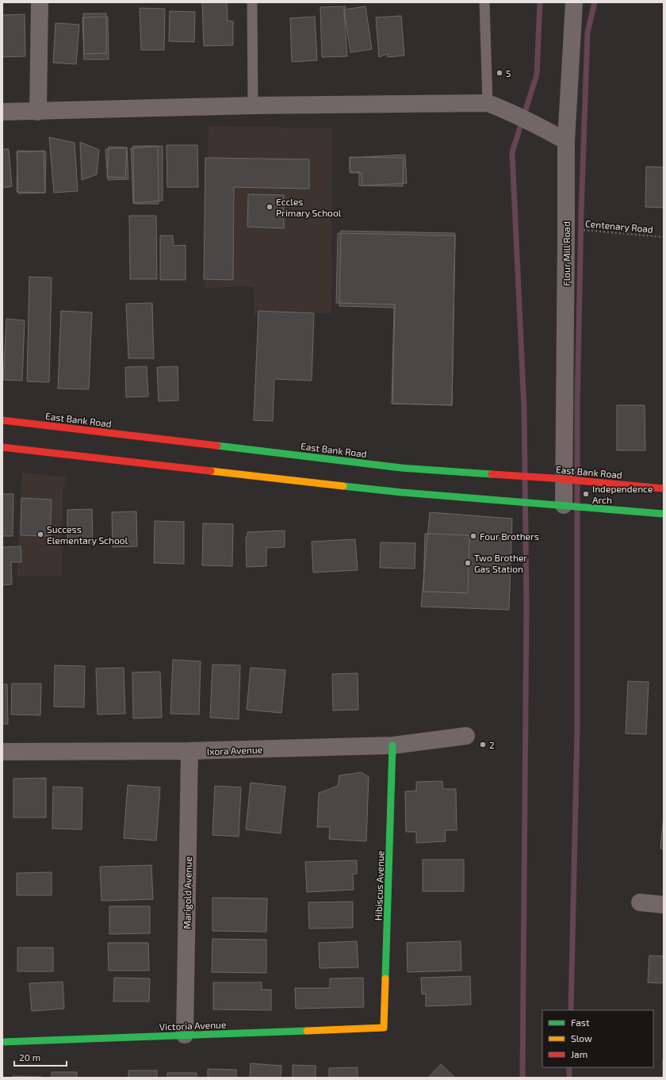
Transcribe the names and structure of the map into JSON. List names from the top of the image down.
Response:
{
  "streets": {
    "main road": ["East Bank Road", "Hibiscus Avenue", "Victoria Avenue"],
    "street": ["Flour Mill Road", "Ixora Avenue", "Marigold Avenue"],
    "path": ["Centenary Road"]
  },
  "crossings": [
    ["Flour Mill Road", "East Bank Road"],
    ["Ixora Avenue", "Hibiscus Avenue"],
    ["Ixora Avenue", "Marigold Avenue"],
    ["Hibiscus Avenue", "Victoria Avenue"],
    ["Marigold Avenue", "Victoria Avenue"]
  ],
  "places": [
    "5",
    "Eccles Primary School",
    "Independence Arch",
    "Success Elementary School",
    "Four Brothers",
    "Two Brother Gas Station",
    "2"
  ],
  "legend": ["Fast", "Slow", "Jam"],
  "scale_bar": "20 m"
}
